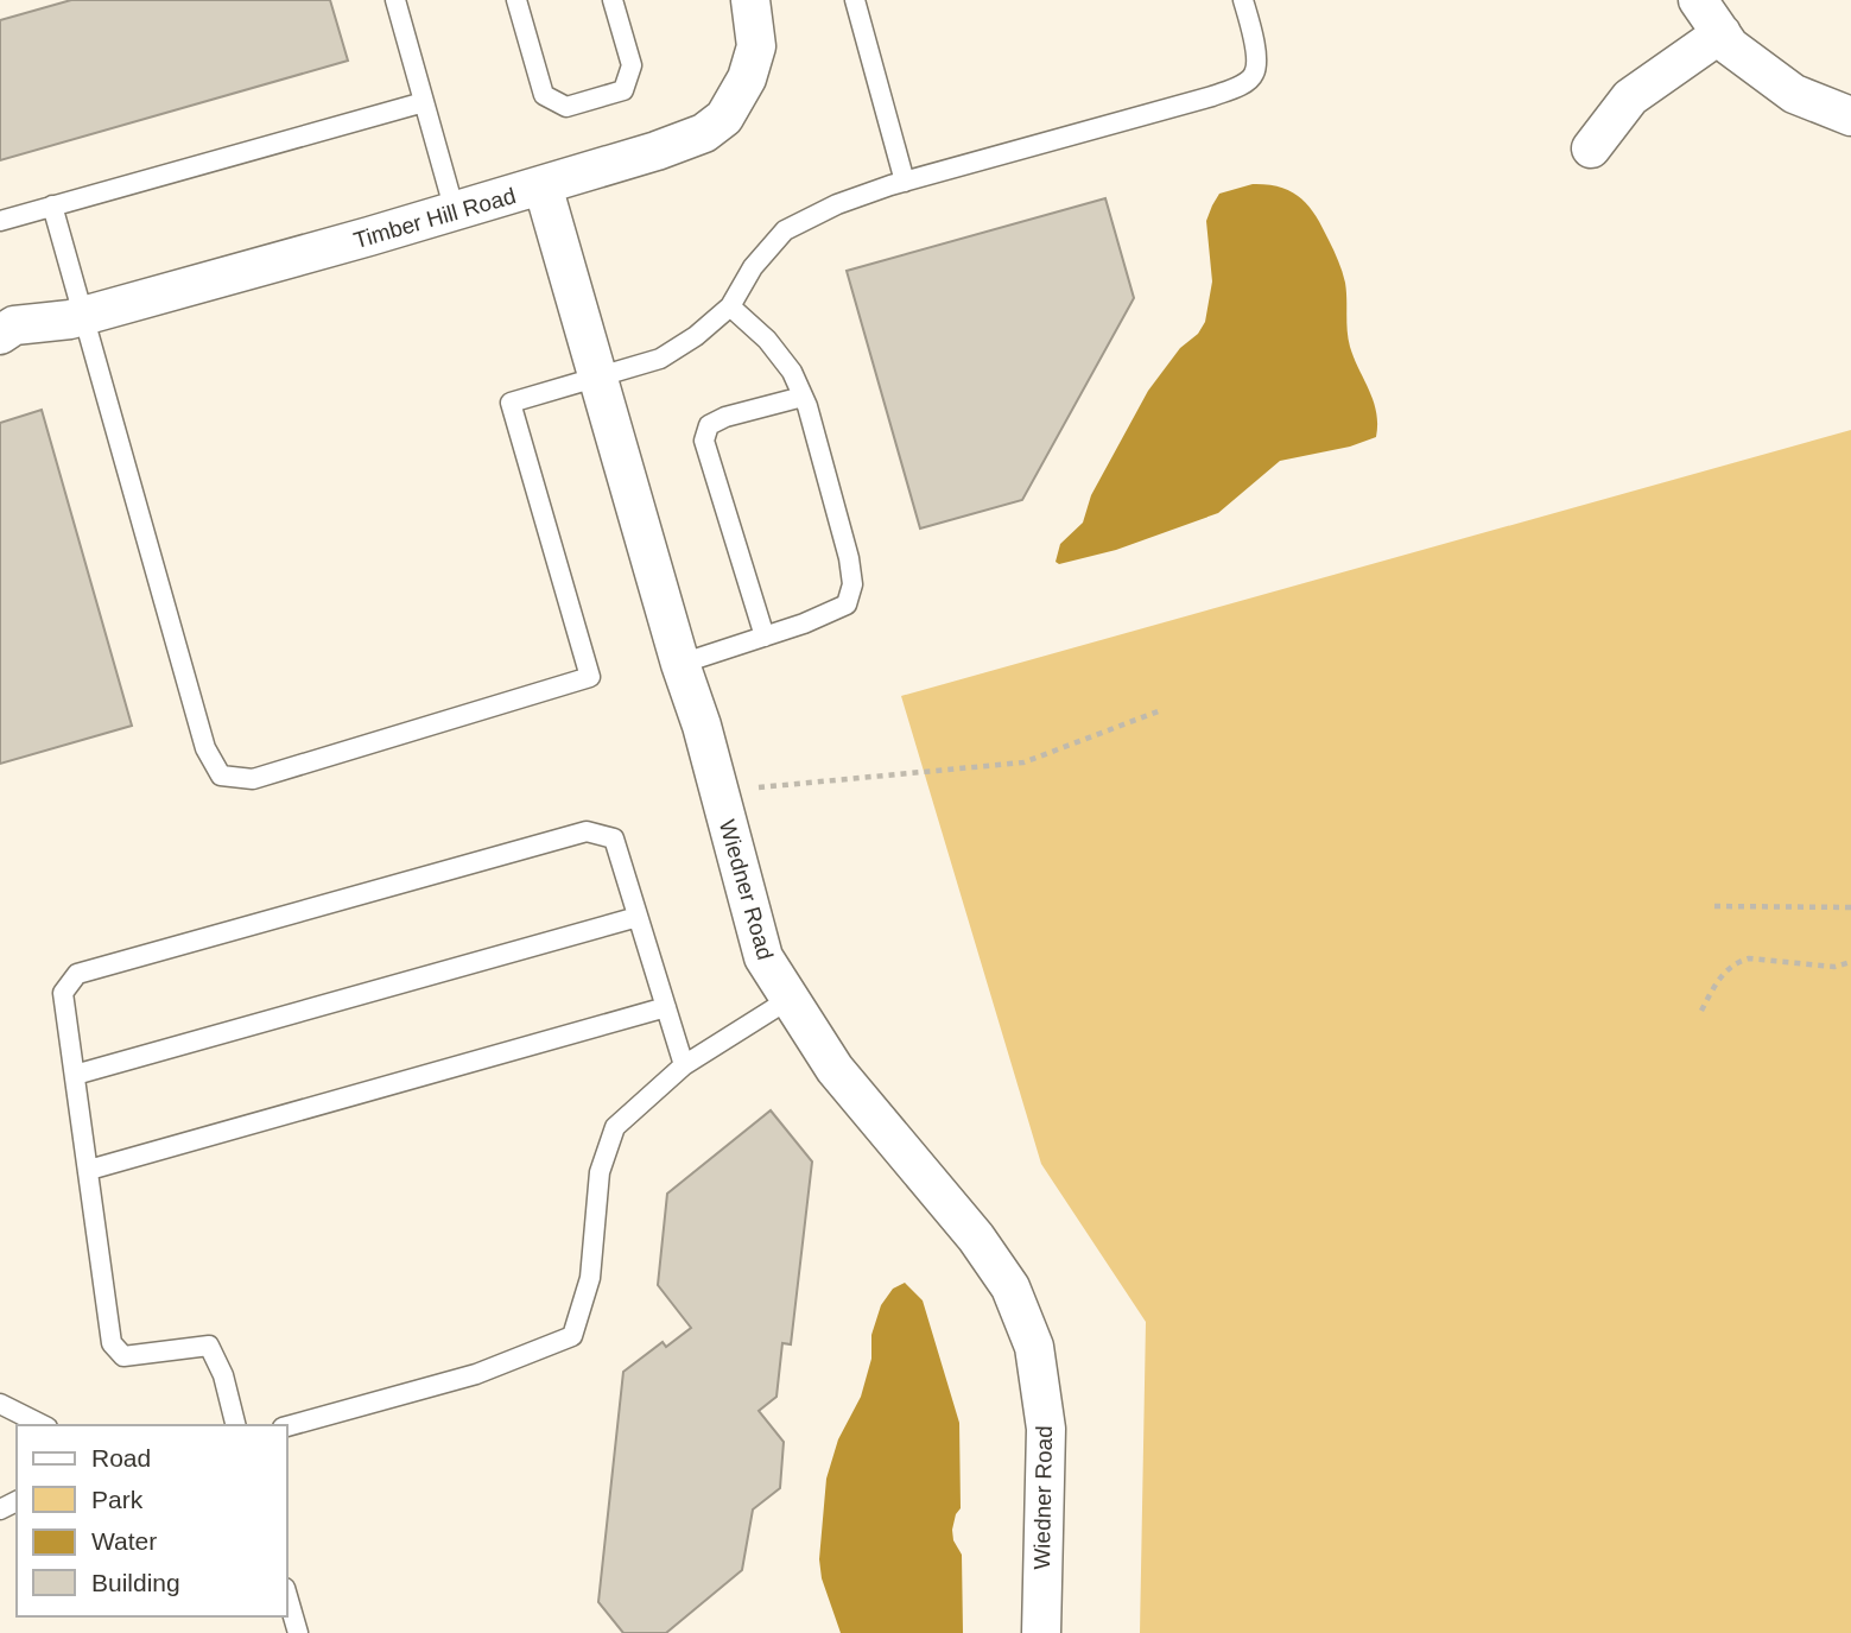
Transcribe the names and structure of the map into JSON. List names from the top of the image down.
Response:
{
  "streets": {
    "street": ["Timber Hill Road", "Wiedner Road"]
  },
  "crossings": [
    ["Timber Hill Road", "Wiedner Road"]
  ],
  "legend": [
    "Road",
    "Park",
    "Water",
    "Building"
  ]
}
